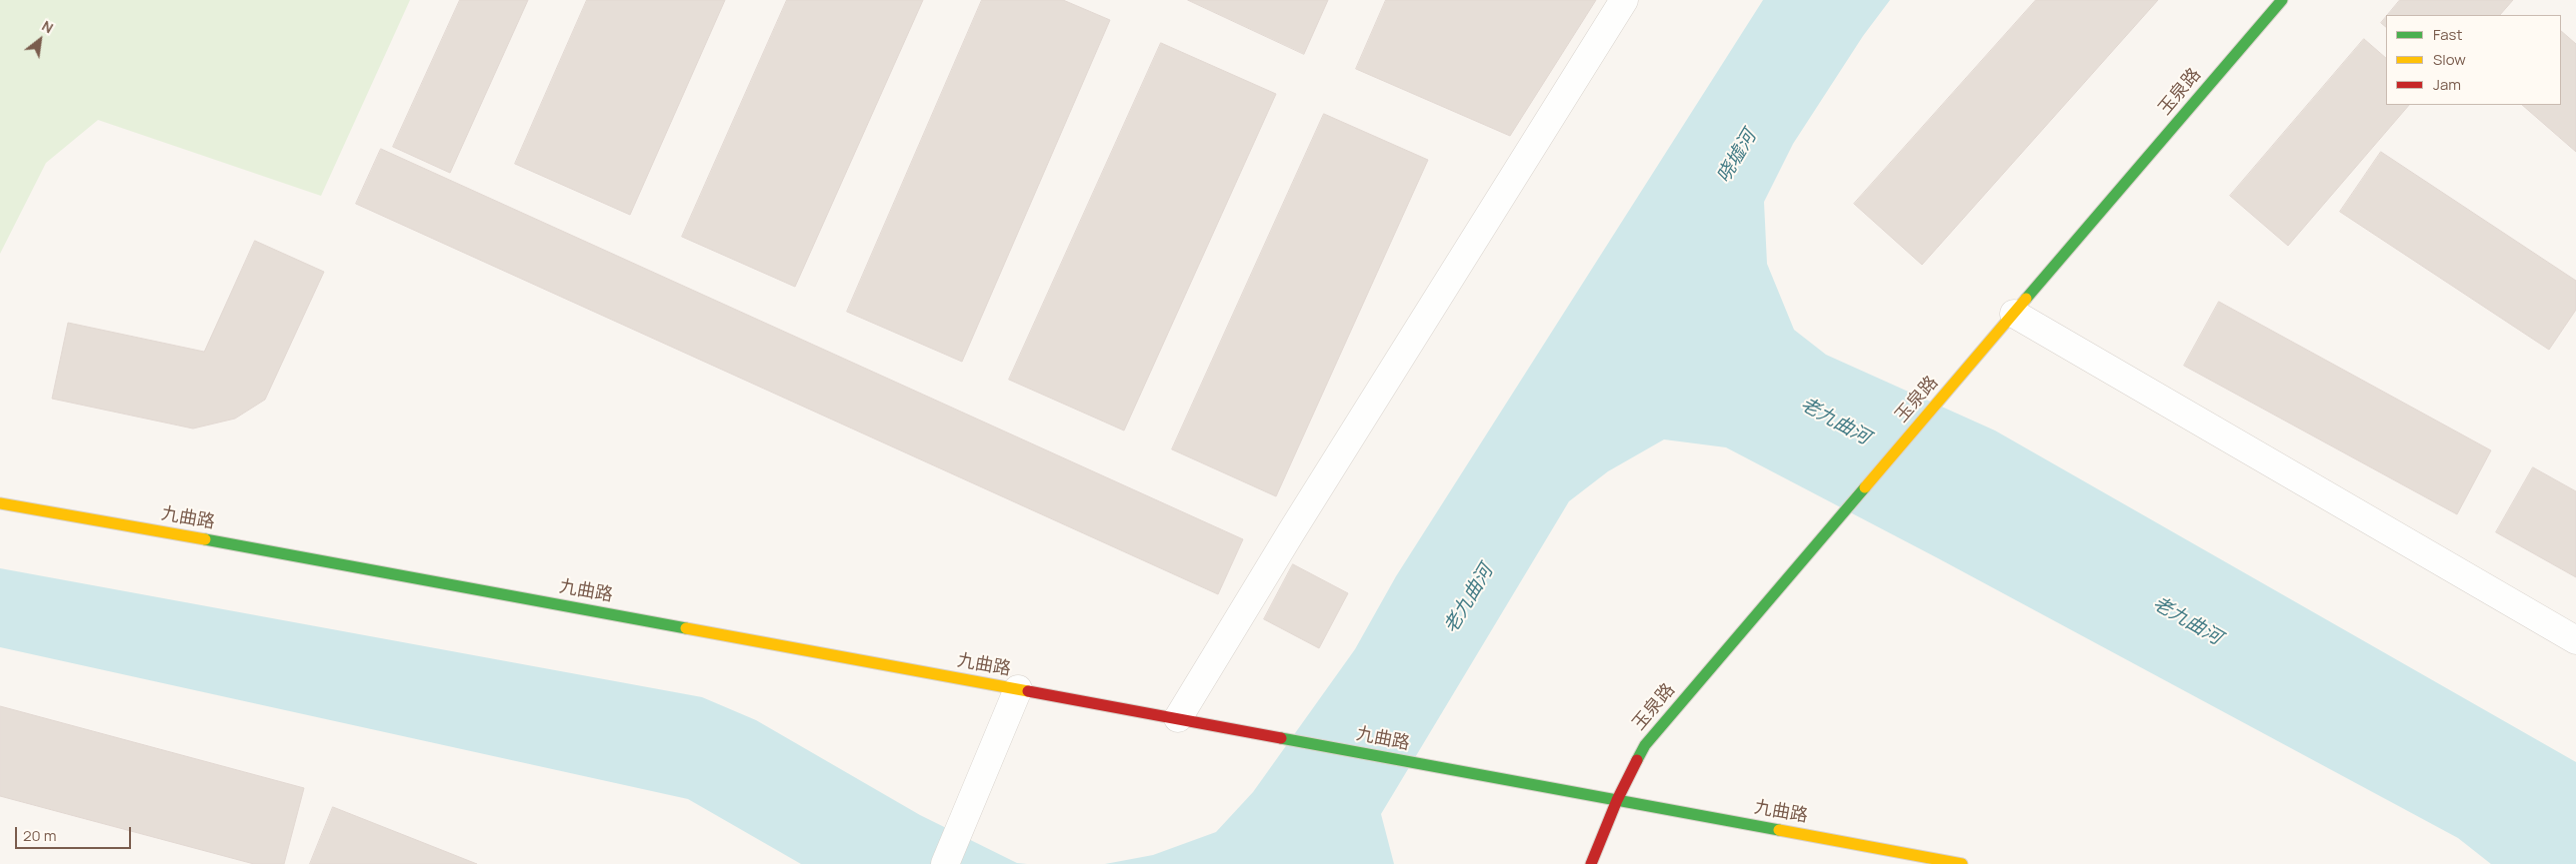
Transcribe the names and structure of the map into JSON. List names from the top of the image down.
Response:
{
  "streets": {
    "street": ["玉泉路", "九曲路"]
  },
  "crossings": [
    ["玉泉路", "九曲路"]
  ],
  "water": ["哓墟河", "老九曲河"],
  "legend": ["Fast", "Slow", "Jam"],
  "scale_bar": "20 m",
  "north": "top right"
}
